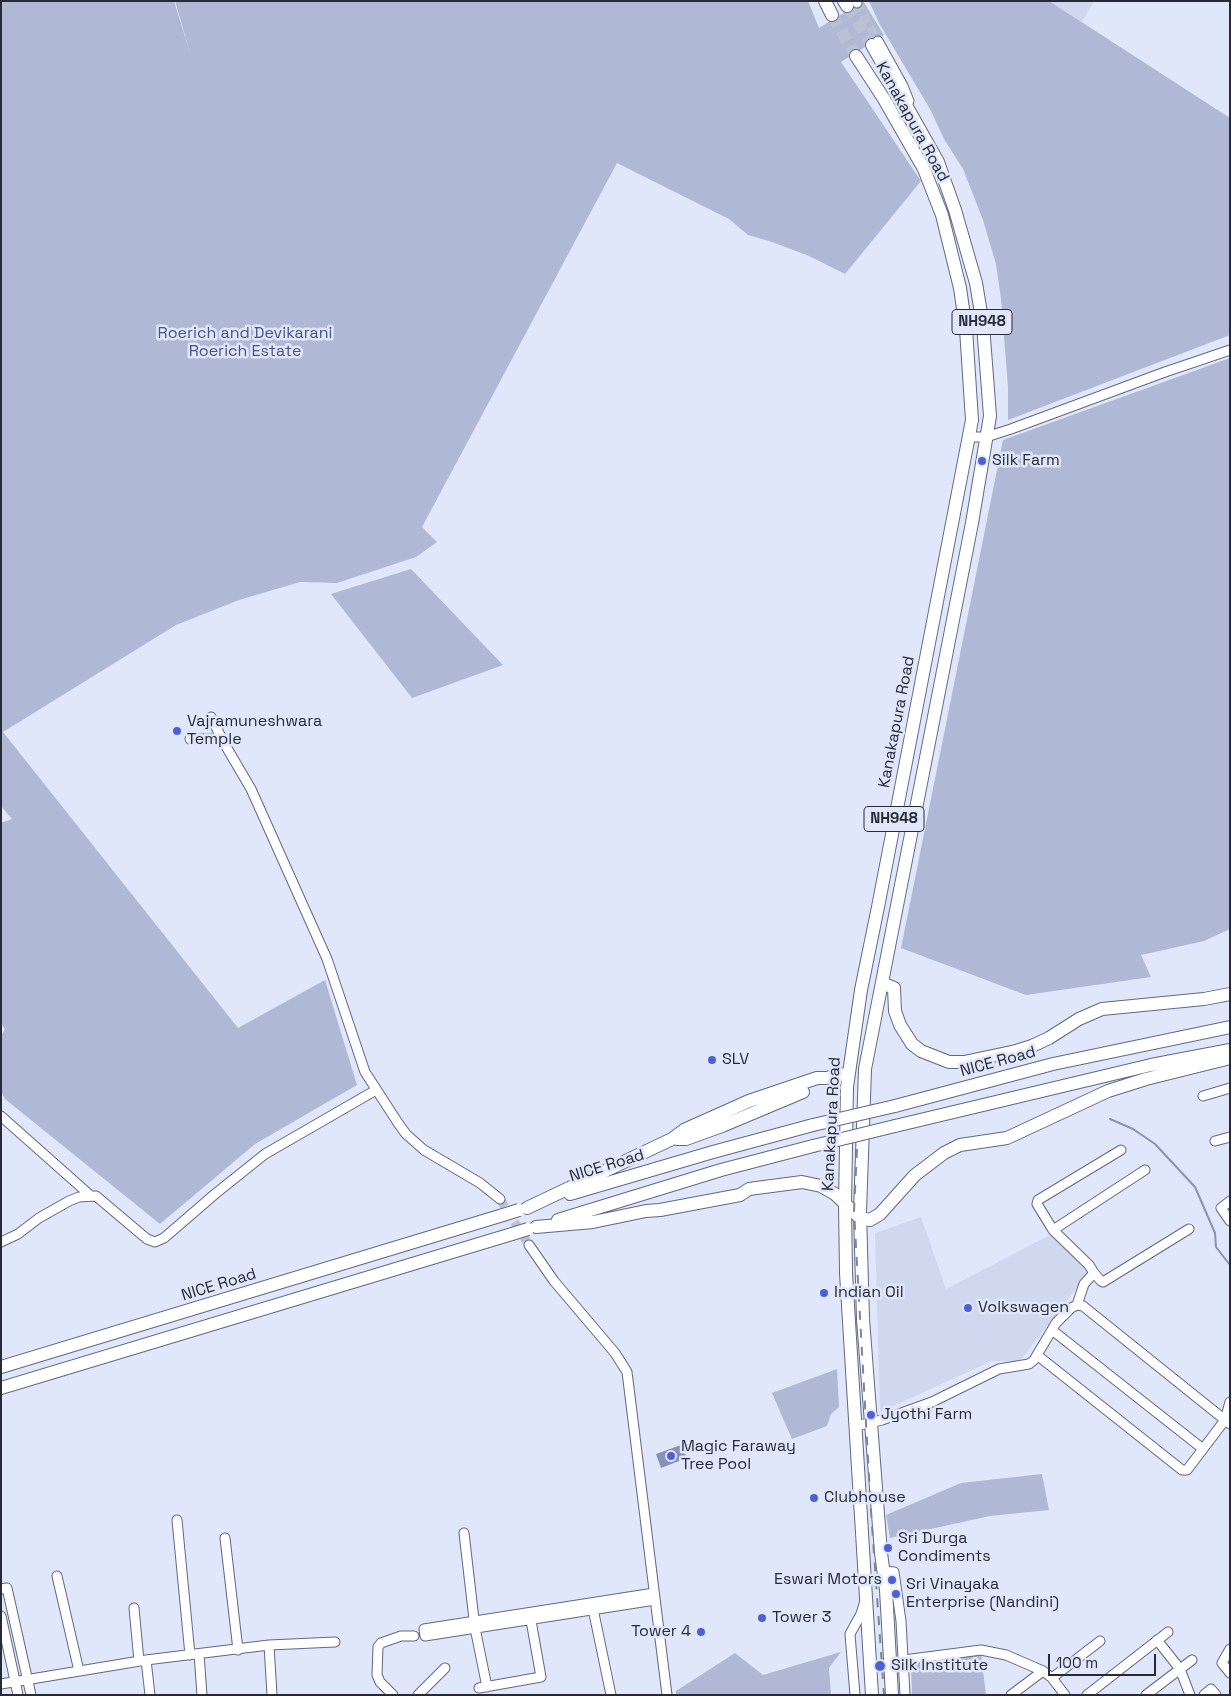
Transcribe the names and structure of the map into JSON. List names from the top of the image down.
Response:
{
  "streets": {
    "highway": ["Kanakapura Road", "NH948", "NICE Road"]
  },
  "parks": ["Roerich and Devikarani Roerich Estate"],
  "places": [
    "Silk Farm",
    "Vajramuneshwara Temple",
    "SLV",
    "Indian Oil",
    "Volkswagen",
    "Jyothi Farm",
    "Magic Faraway Tree Pool",
    "Clubhouse",
    "Sri Durga Condiments",
    "Eswari Motors",
    "Sri Vinayaka Enterprise (Nandini)",
    "Tower 3",
    "Tower 4",
    "Silk Institute"
  ],
  "scale_bar": "100 m"
}
